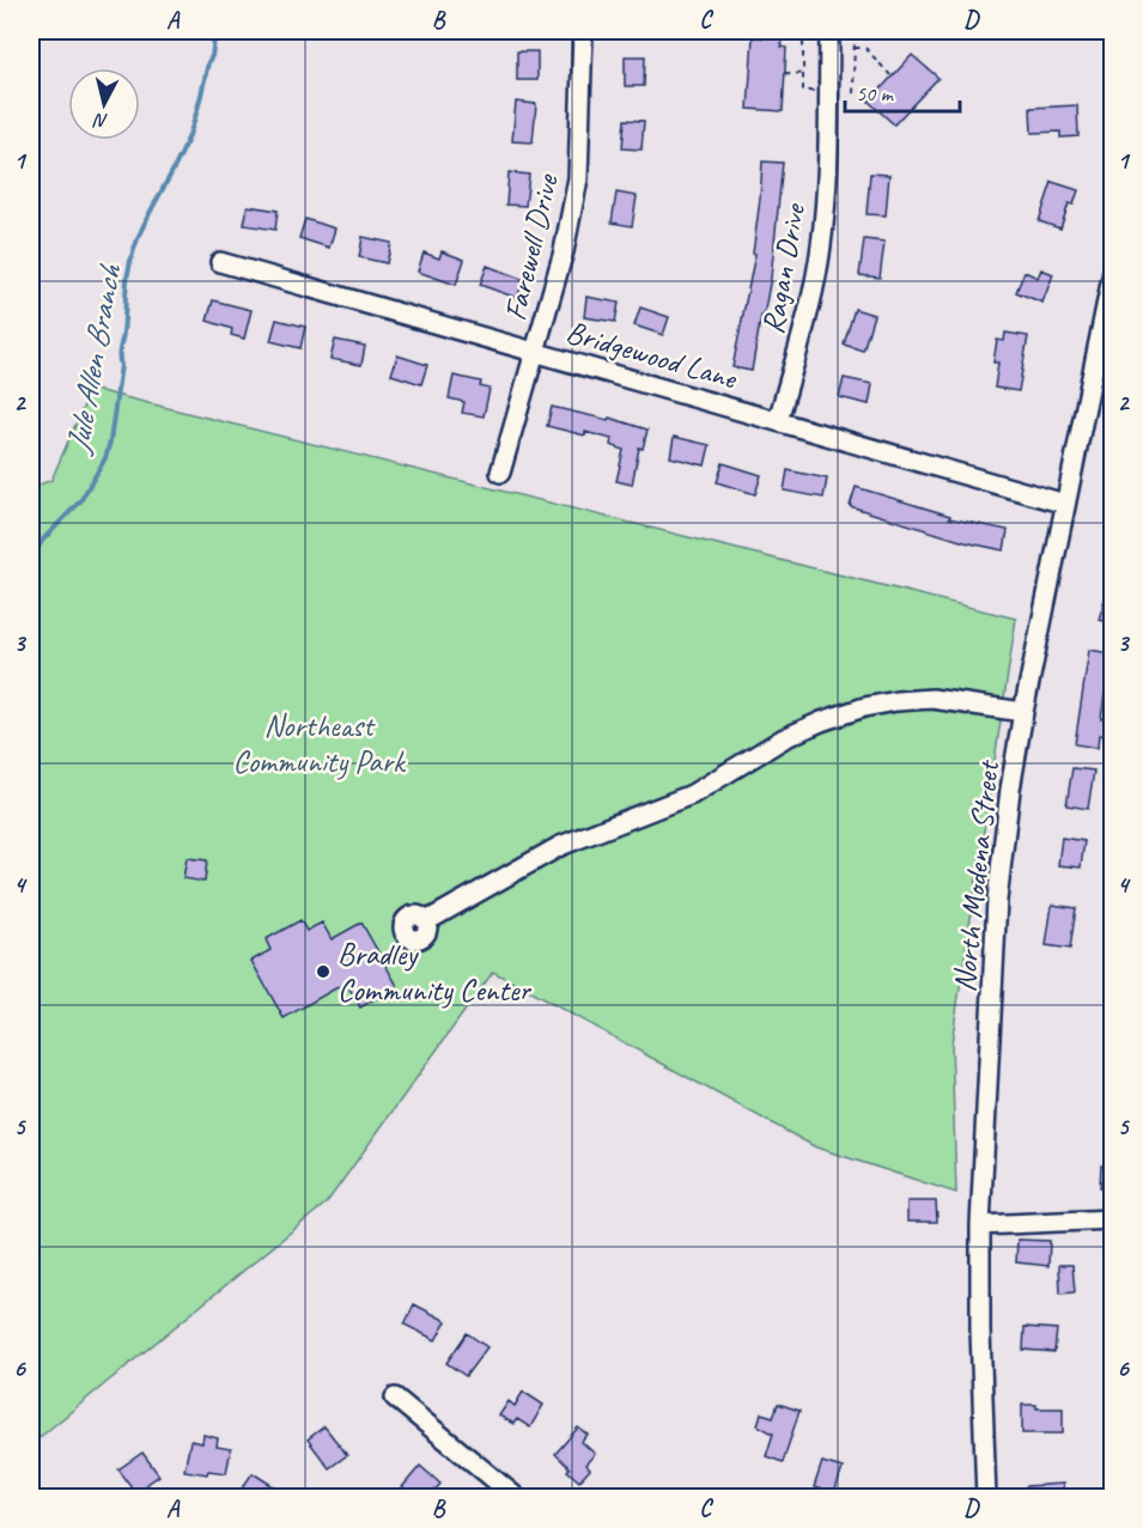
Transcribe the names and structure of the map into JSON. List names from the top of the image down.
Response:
{
  "streets": {
    "street": [
      "Farewell Drive",
      "Ragan Drive",
      "Bridgewood Lane",
      "North Modena Street"
    ]
  },
  "crossings": [
    ["Farewell Drive", "Bridgewood Lane"],
    ["Ragan Drive", "Bridgewood Lane"],
    ["Bridgewood Lane", "North Modena Street"]
  ],
  "water": ["Jule Allen Branch"],
  "parks": ["Northeast Community Park"],
  "places": ["Bradley Community Center"],
  "scale_bar": "50 m",
  "north": "bottom",
  "grid": {
    "columns": [
      "A",
      "B",
      "C",
      "D"
    ],
    "rows": [
      "1",
      "2",
      "3",
      "4",
      "5",
      "6"
    ]
  }
}
